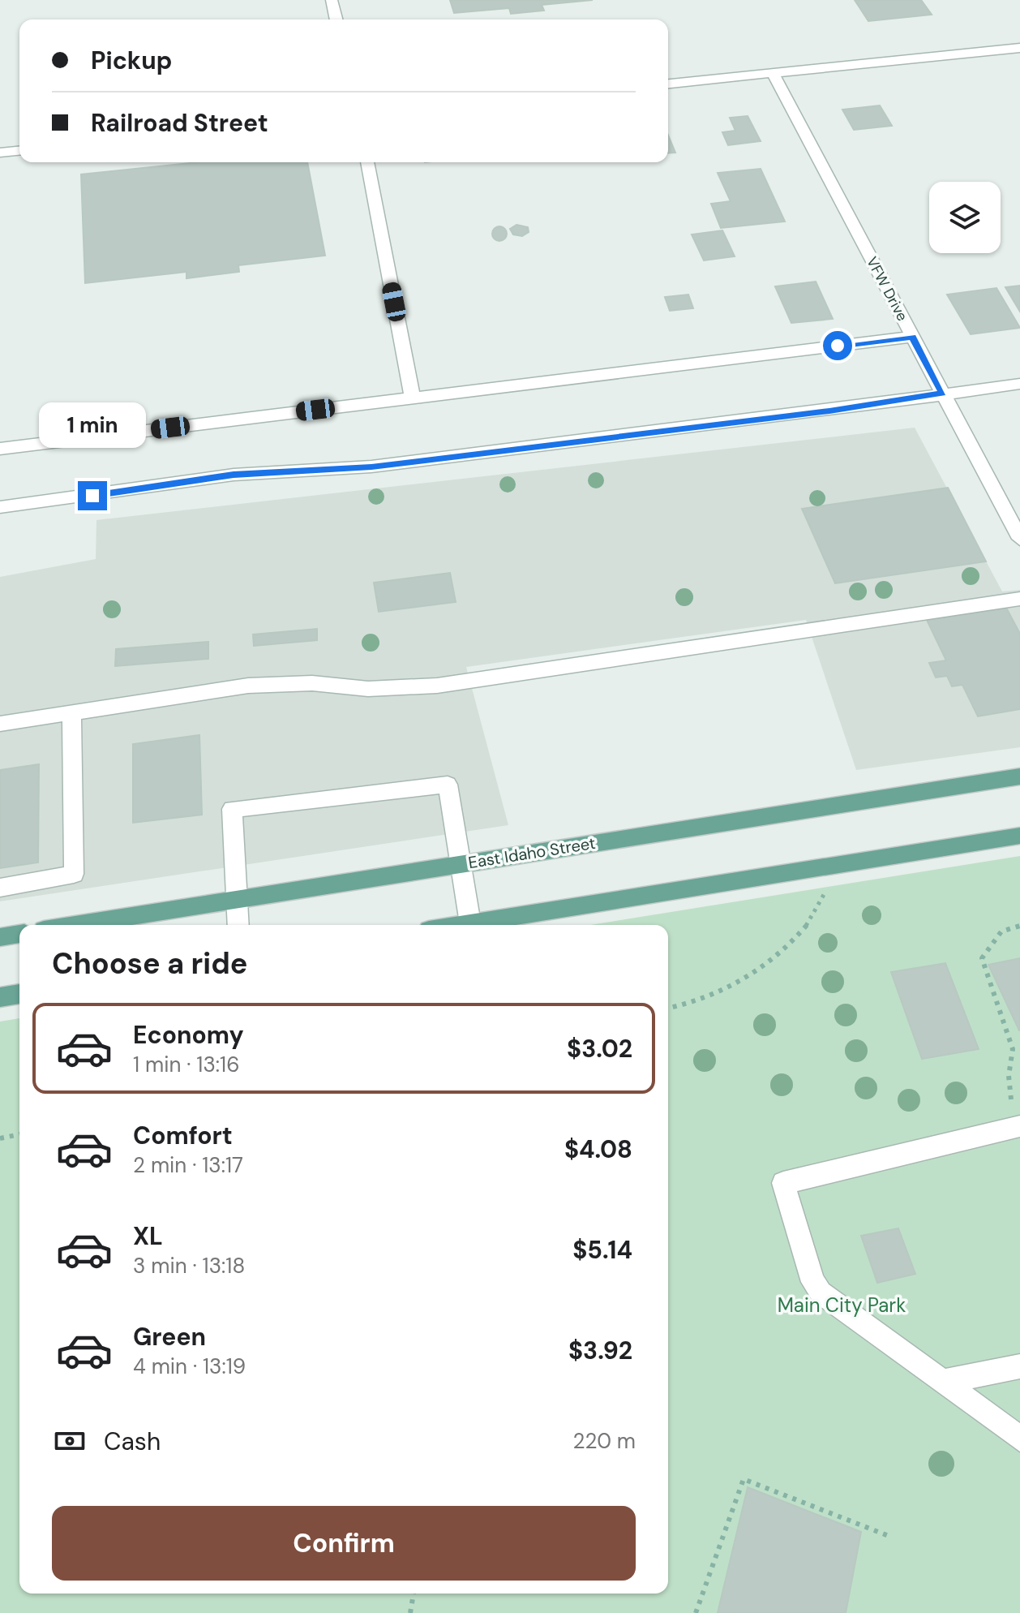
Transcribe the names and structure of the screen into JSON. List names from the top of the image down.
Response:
{
  "streets": {
    "main road": ["East Idaho Street"],
    "street": ["VFW Drive"]
  },
  "parks": ["Main City Park"],
  "page": {
    "banner": ["Pickup", "Railroad Street"],
    "bubble": "1 min",
    "heading": "Choose a ride",
    "list": [
      {
        "name": "Economy",
        "note": "1 min · 13:16",
        "value": "$3.02"
      },
      {
        "name": "Comfort",
        "note": "2 min · 13:17",
        "value": "$4.08"
      },
      {
        "name": "XL",
        "note": "3 min · 13:18",
        "value": "$5.14"
      },
      {
        "name": "Green",
        "note": "4 min · 13:19",
        "value": "$3.92"
      }
    ],
    "pay": ["Cash", "220 m"],
    "buttons": "Confirm"
  }
}
